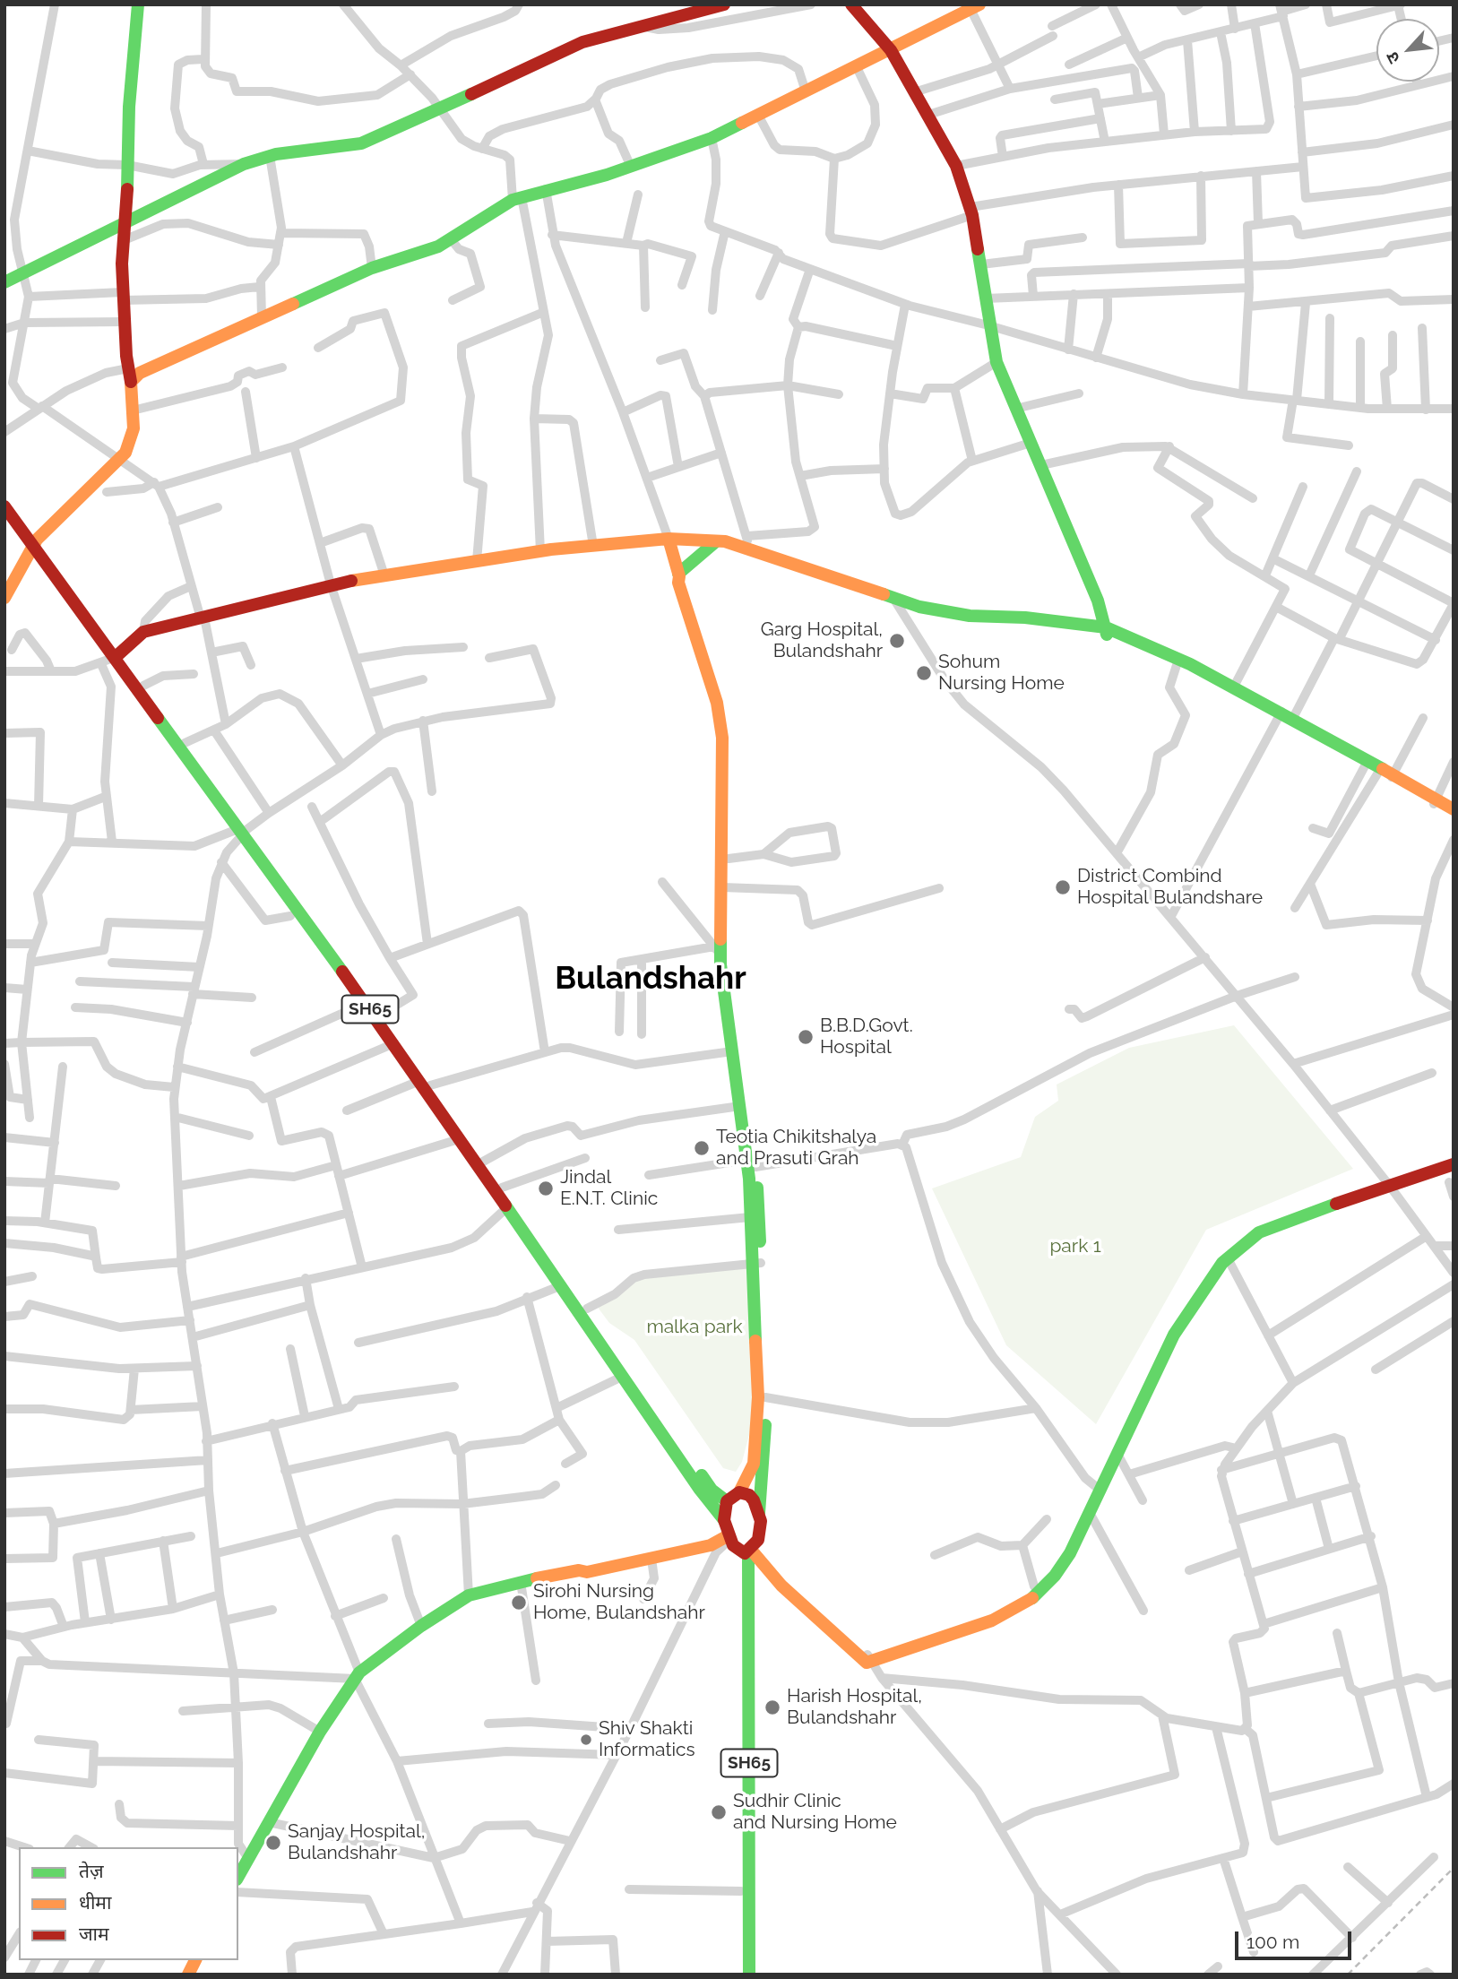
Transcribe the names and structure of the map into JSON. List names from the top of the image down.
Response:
{
  "streets": {
    "street": ["SH65"]
  },
  "districts": ["Bulandshahr"],
  "parks": ["park 1", "malka park"],
  "places": [
    "Garg Hospital, Bulandshahr",
    "Sohum Nursing Home",
    "District Combind Hospital Bulandshare",
    "B.B.D.Govt. Hospital",
    "Teotia Chikitshalya and Prasuti Grah",
    "Jindal E.N.T. Clinic",
    "Sirohi Nursing Home, Bulandshahr",
    "Harish Hospital, Bulandshahr",
    "Shiv Shakti Informatics",
    "Sudhir Clinic and Nursing Home",
    "Sanjay Hospital, Bulandshahr"
  ],
  "legend": ["तेज़", "धीमा", "जाम"],
  "scale_bar": "100 m",
  "north": "bottom left"
}
